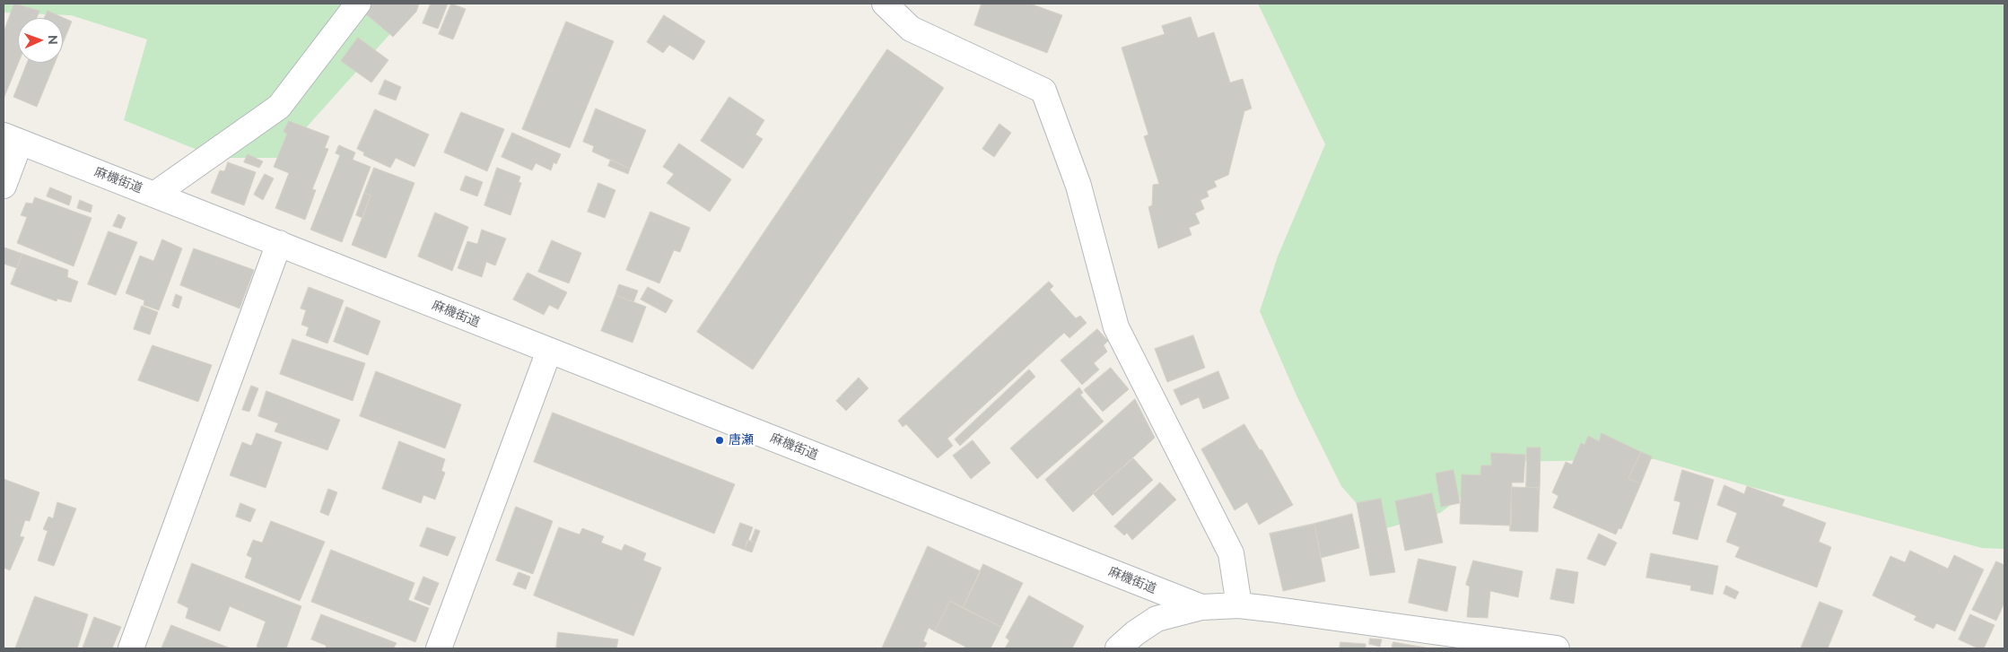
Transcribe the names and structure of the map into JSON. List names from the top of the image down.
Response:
{
  "streets": {
    "street": ["麻機街道"]
  },
  "places": ["唐瀬"],
  "north": "right"
}
